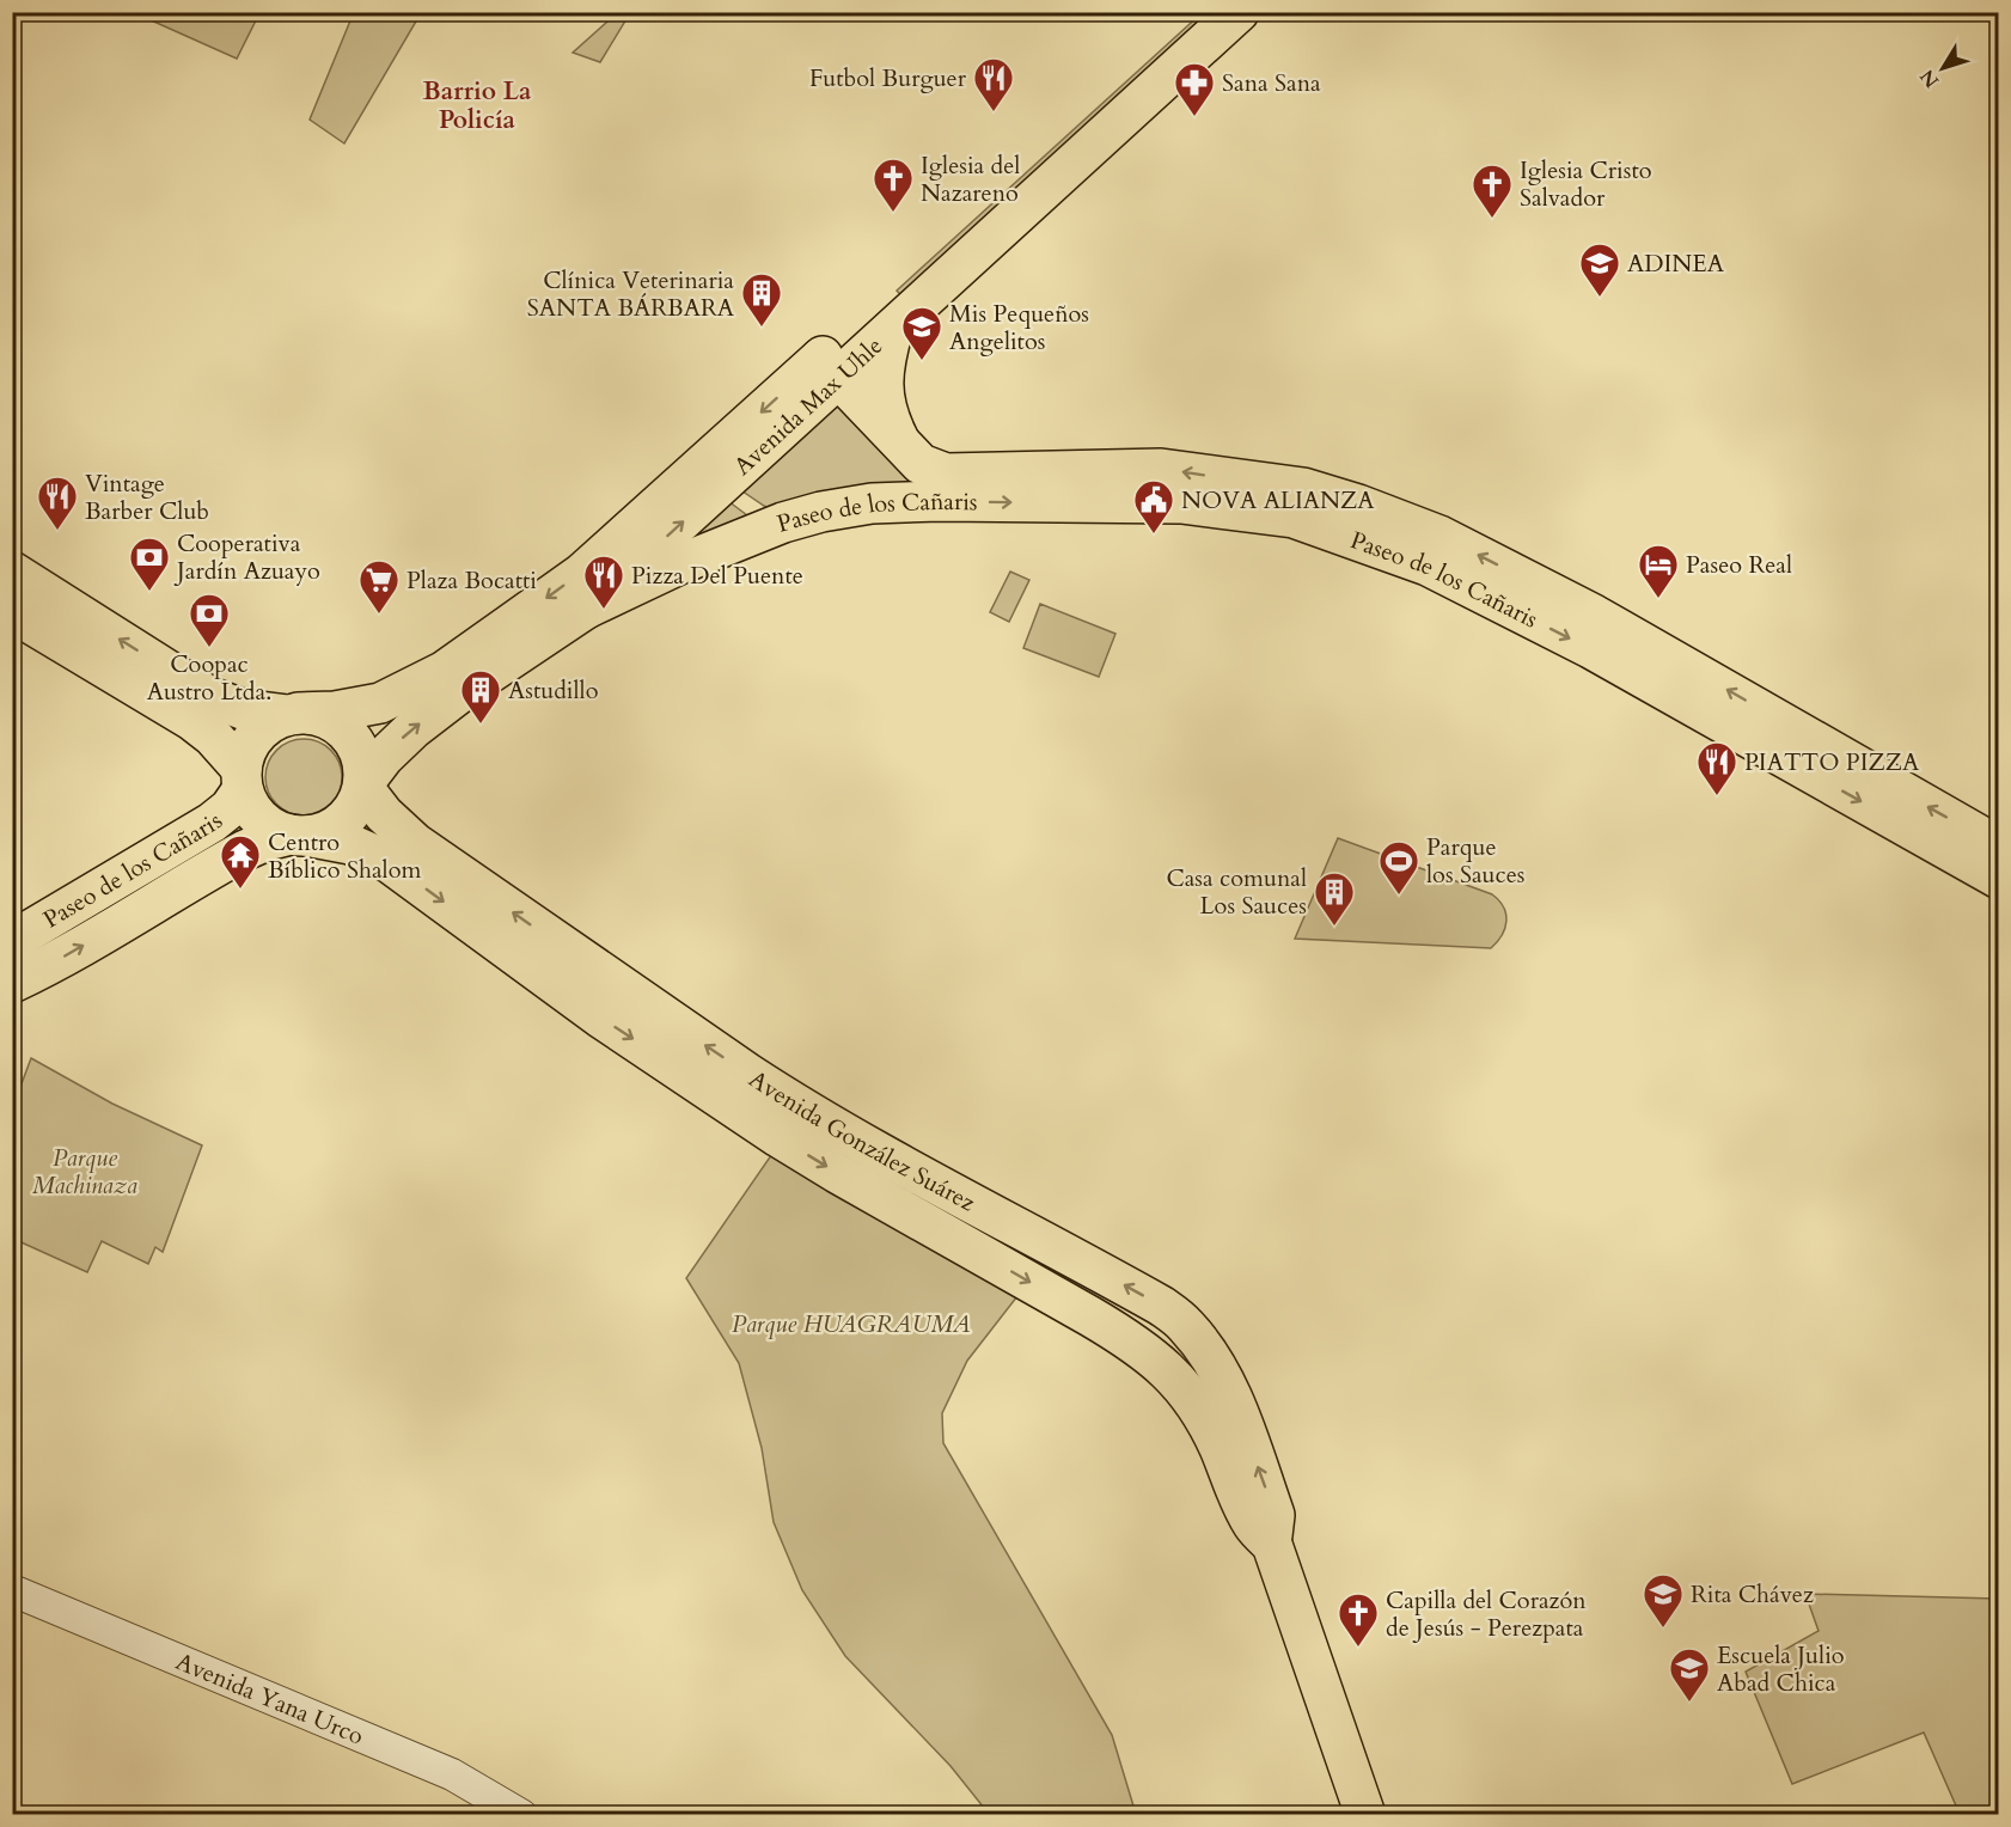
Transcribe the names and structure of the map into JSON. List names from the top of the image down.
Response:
{
  "streets": {
    "main road": ["Avenida Max Uhle", "Paseo de los Cañaris", "Avenida González Suárez"],
    "street": ["Avenida Yana Urco"]
  },
  "crossings": [
    ["Avenida Max Uhle", "Paseo de los Cañaris"],
    ["Avenida Max Uhle", "Avenida González Suárez"],
    ["Paseo de los Cañaris", "Avenida González Suárez"]
  ],
  "districts": ["Barrio La Policía"],
  "parks": ["Parque Machinaza", "Parque HUAGRAUMA"],
  "places": {
    "restaurant": [
      "Futbol Burguer",
      "Vintage Barber Club",
      "Pizza Del Puente",
      "PIATTO PIZZA"
    ],
    "pharmacy": ["Sana Sana"],
    "church": ["Iglesia del Nazareno", "Iglesia Cristo Salvador", "Capilla del Corazón de Jesús - Perezpata"],
    "school or university": [
      "ADINEA",
      "Mis Pequeños Angelitos",
      "Rita Chávez",
      "Escuela Julio Abad Chica"
    ],
    "building": ["Clínica Veterinaria SANTA BÁRBARA", "Astudillo", "Casa comunal Los Sauces"],
    "public building": ["NOVA ALIANZA"],
    "bank": ["Cooperativa Jardín Azuayo", "Coopac Austro Ltda."],
    "hotel": ["Paseo Real"],
    "supermarket": ["Plaza Bocatti"],
    "temple": ["Centro Bíblico Shalom"],
    "sports": ["Parque los Sauces"]
  },
  "north": "bottom left"
}
